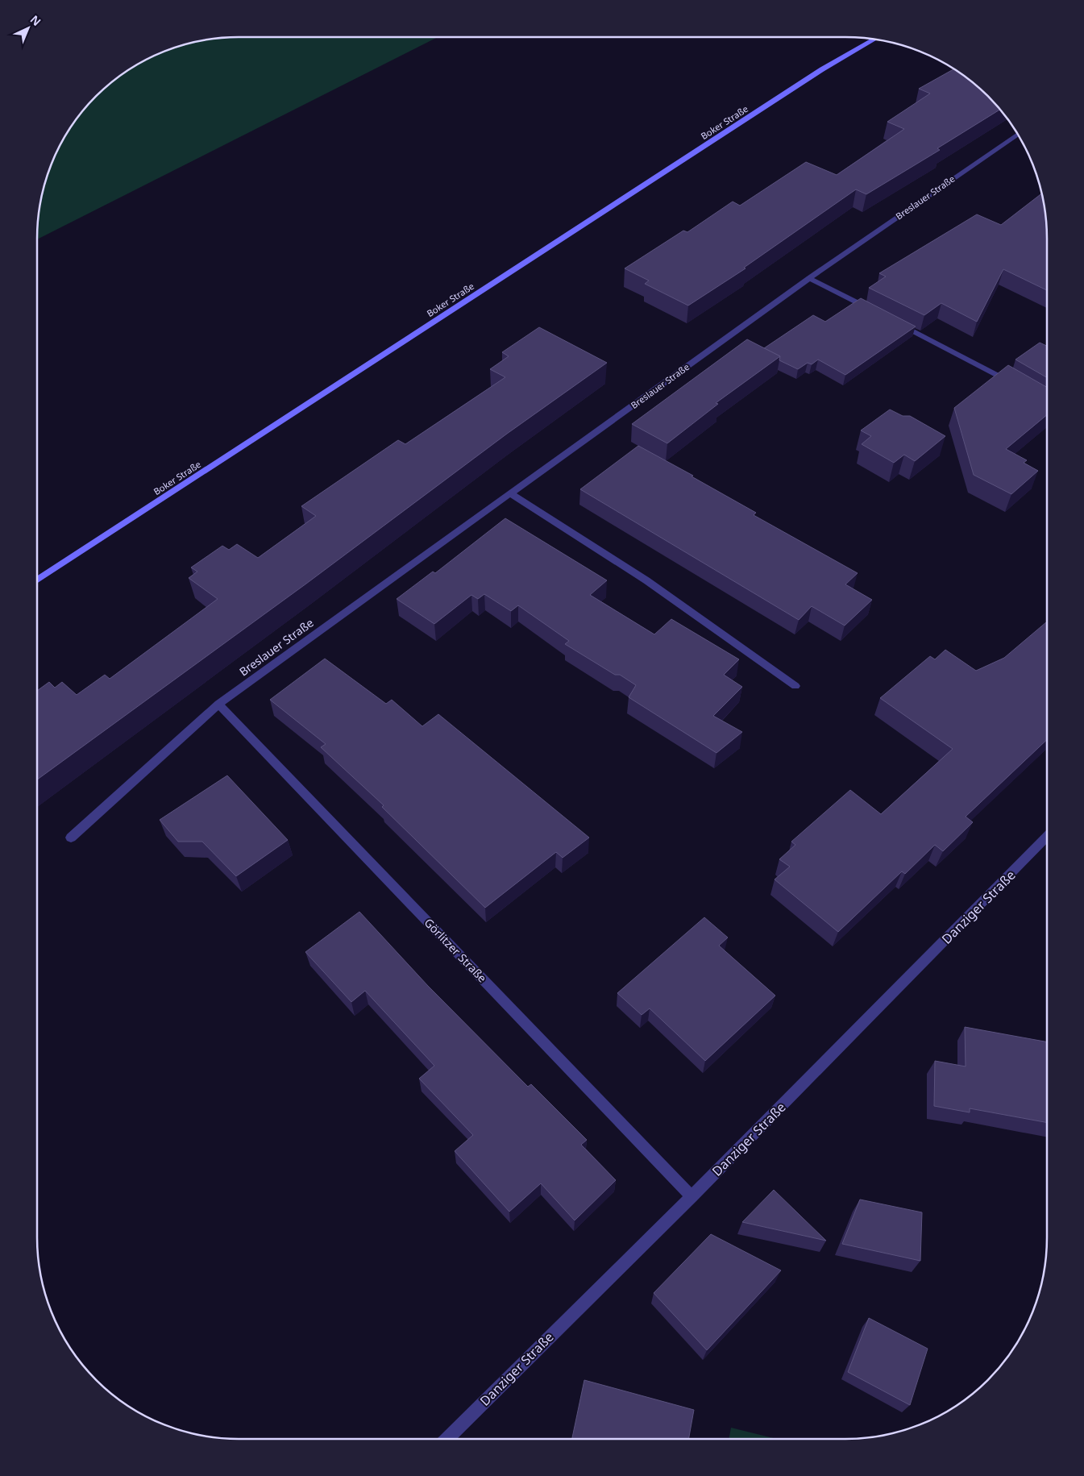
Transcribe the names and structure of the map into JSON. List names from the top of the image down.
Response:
{
  "streets": {
    "main road": ["Boker Straße"],
    "street": ["Breslauer Straße", "Danziger Straße", "Görlitzer Straße"]
  },
  "crossings": [
    ["Breslauer Straße", "Görlitzer Straße"],
    ["Danziger Straße", "Görlitzer Straße"]
  ],
  "north": "top right"
}
